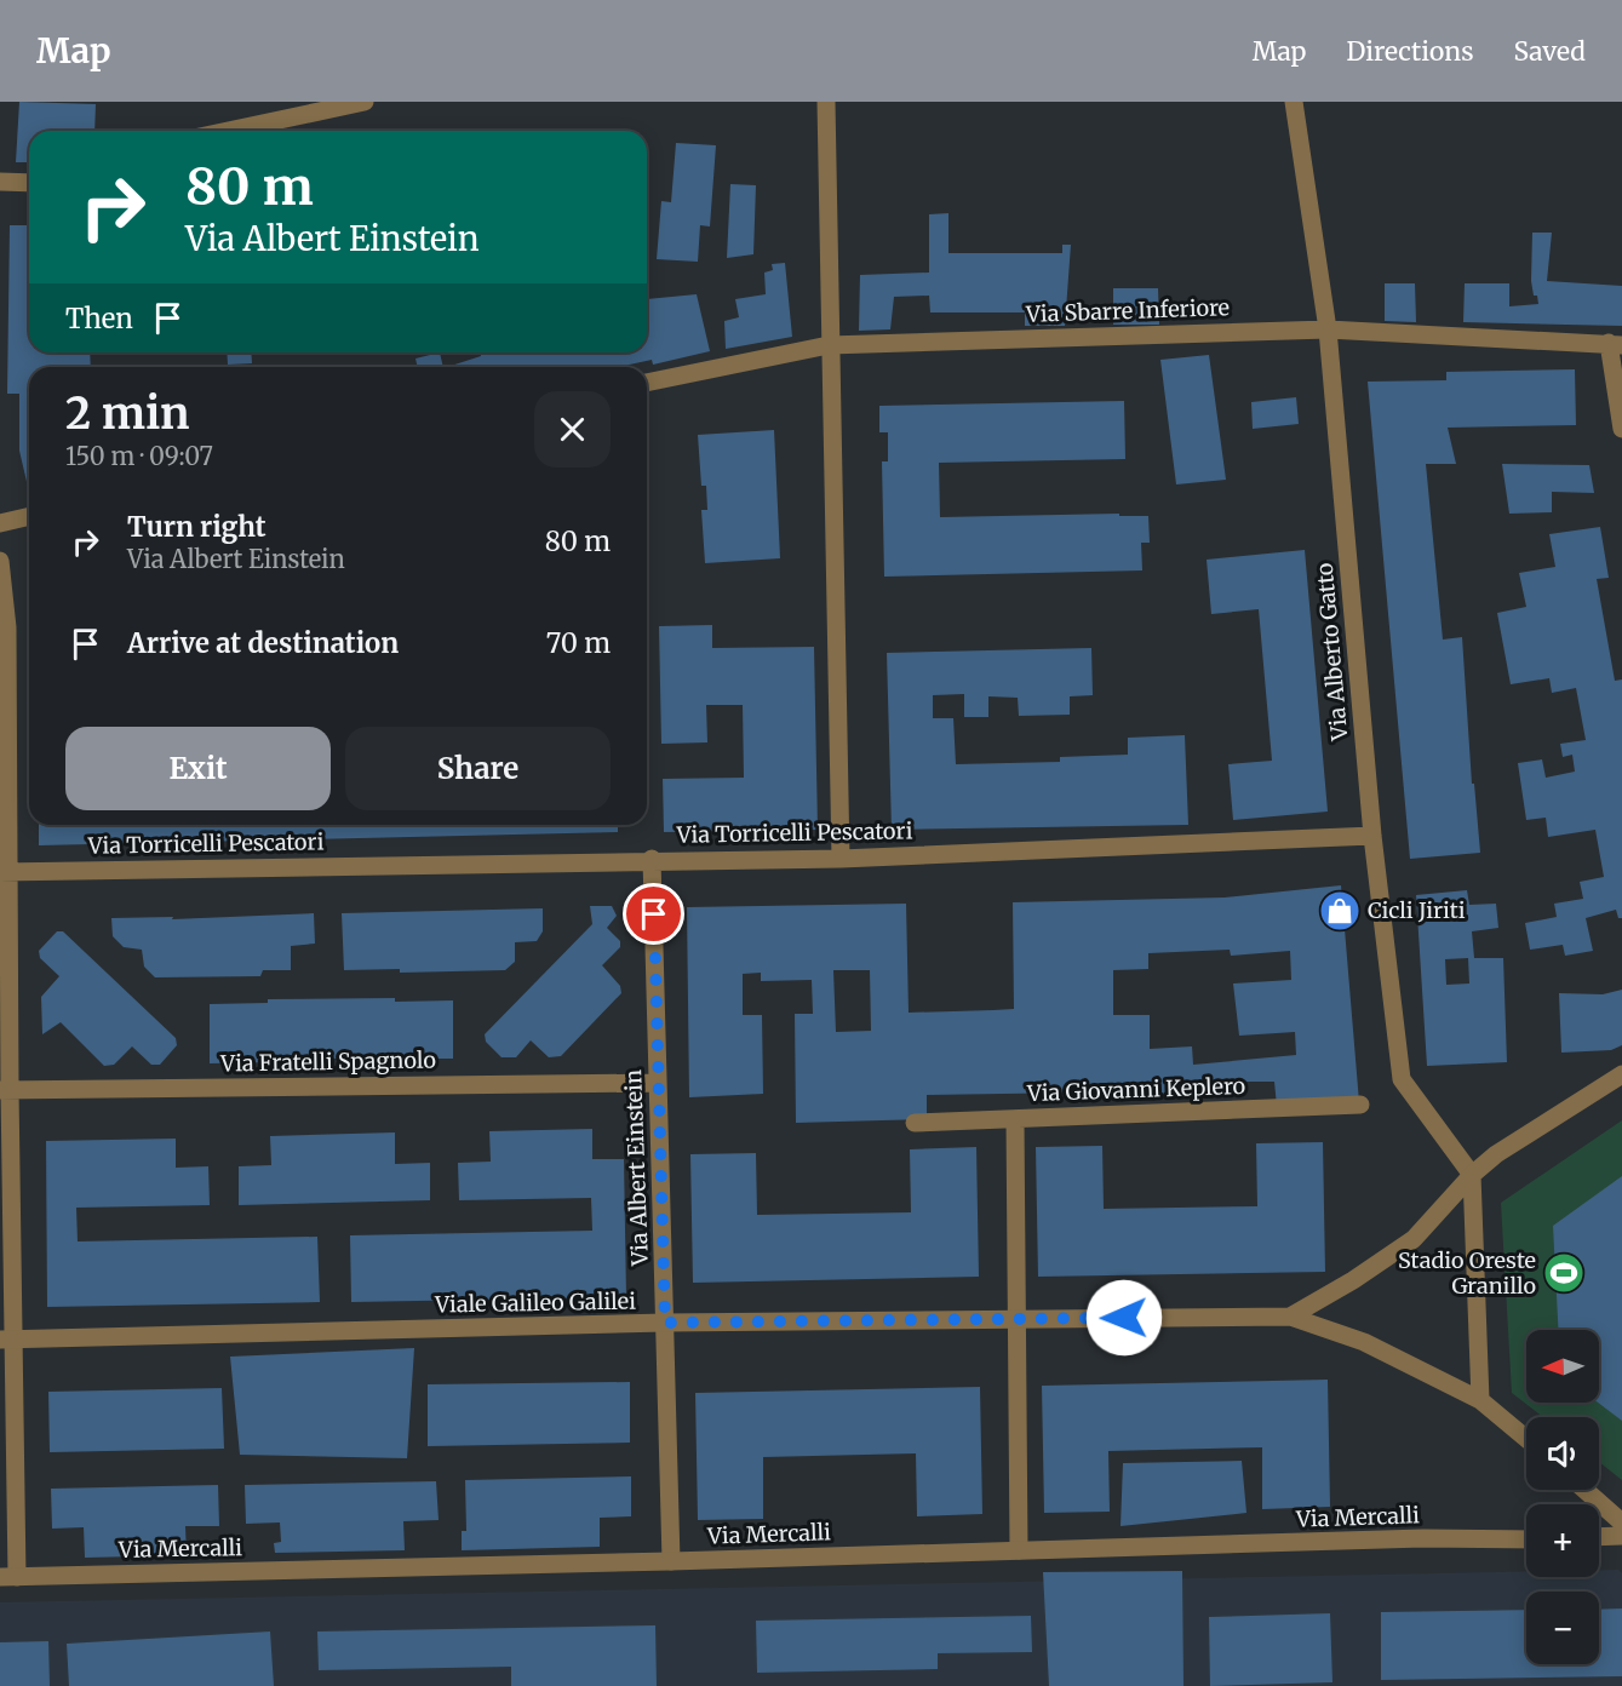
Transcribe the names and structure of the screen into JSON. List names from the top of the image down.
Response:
{
  "streets": {
    "street": [
      "Via Sbarre Inferiore",
      "Via Alberto Gatto",
      "Via Torricelli Pescatori",
      "Via Fratelli Spagnolo",
      "Via Giovanni Keplero",
      "Via Albert Einstein",
      "Viale Galileo Galilei",
      "Via Mercalli"
    ]
  },
  "crossings": [
    ["Via Sbarre Inferiore", "Via Alberto Gatto"],
    ["Via Alberto Gatto", "Via Torricelli Pescatori"],
    ["Via Torricelli Pescatori", "Via Albert Einstein"],
    ["Via Fratelli Spagnolo", "Via Albert Einstein"],
    ["Via Albert Einstein", "Viale Galileo Galilei"],
    ["Via Albert Einstein", "Via Mercalli"]
  ],
  "places": {
    "shop": ["Cicli Jiriti"],
    "sports": ["Stadio Oreste Granillo"]
  },
  "north": "left",
  "page": {
    "header": "Map",
    "nav": ["Map", "Directions", "Saved"],
    "turn": ["80 m", "Via Albert Einstein"],
    "then": "Then",
    "heading": ["2 min", "150 m · 09:07"],
    "list": [
      {
        "name": "Turn right",
        "note": "Via Albert Einstein",
        "value": "80 m"
      },
      {
        "name": "Arrive at destination",
        "value": "70 m"
      }
    ],
    "buttons": ["Exit", "Share"],
    "map_buttons": ["+", "−"]
  }
}
